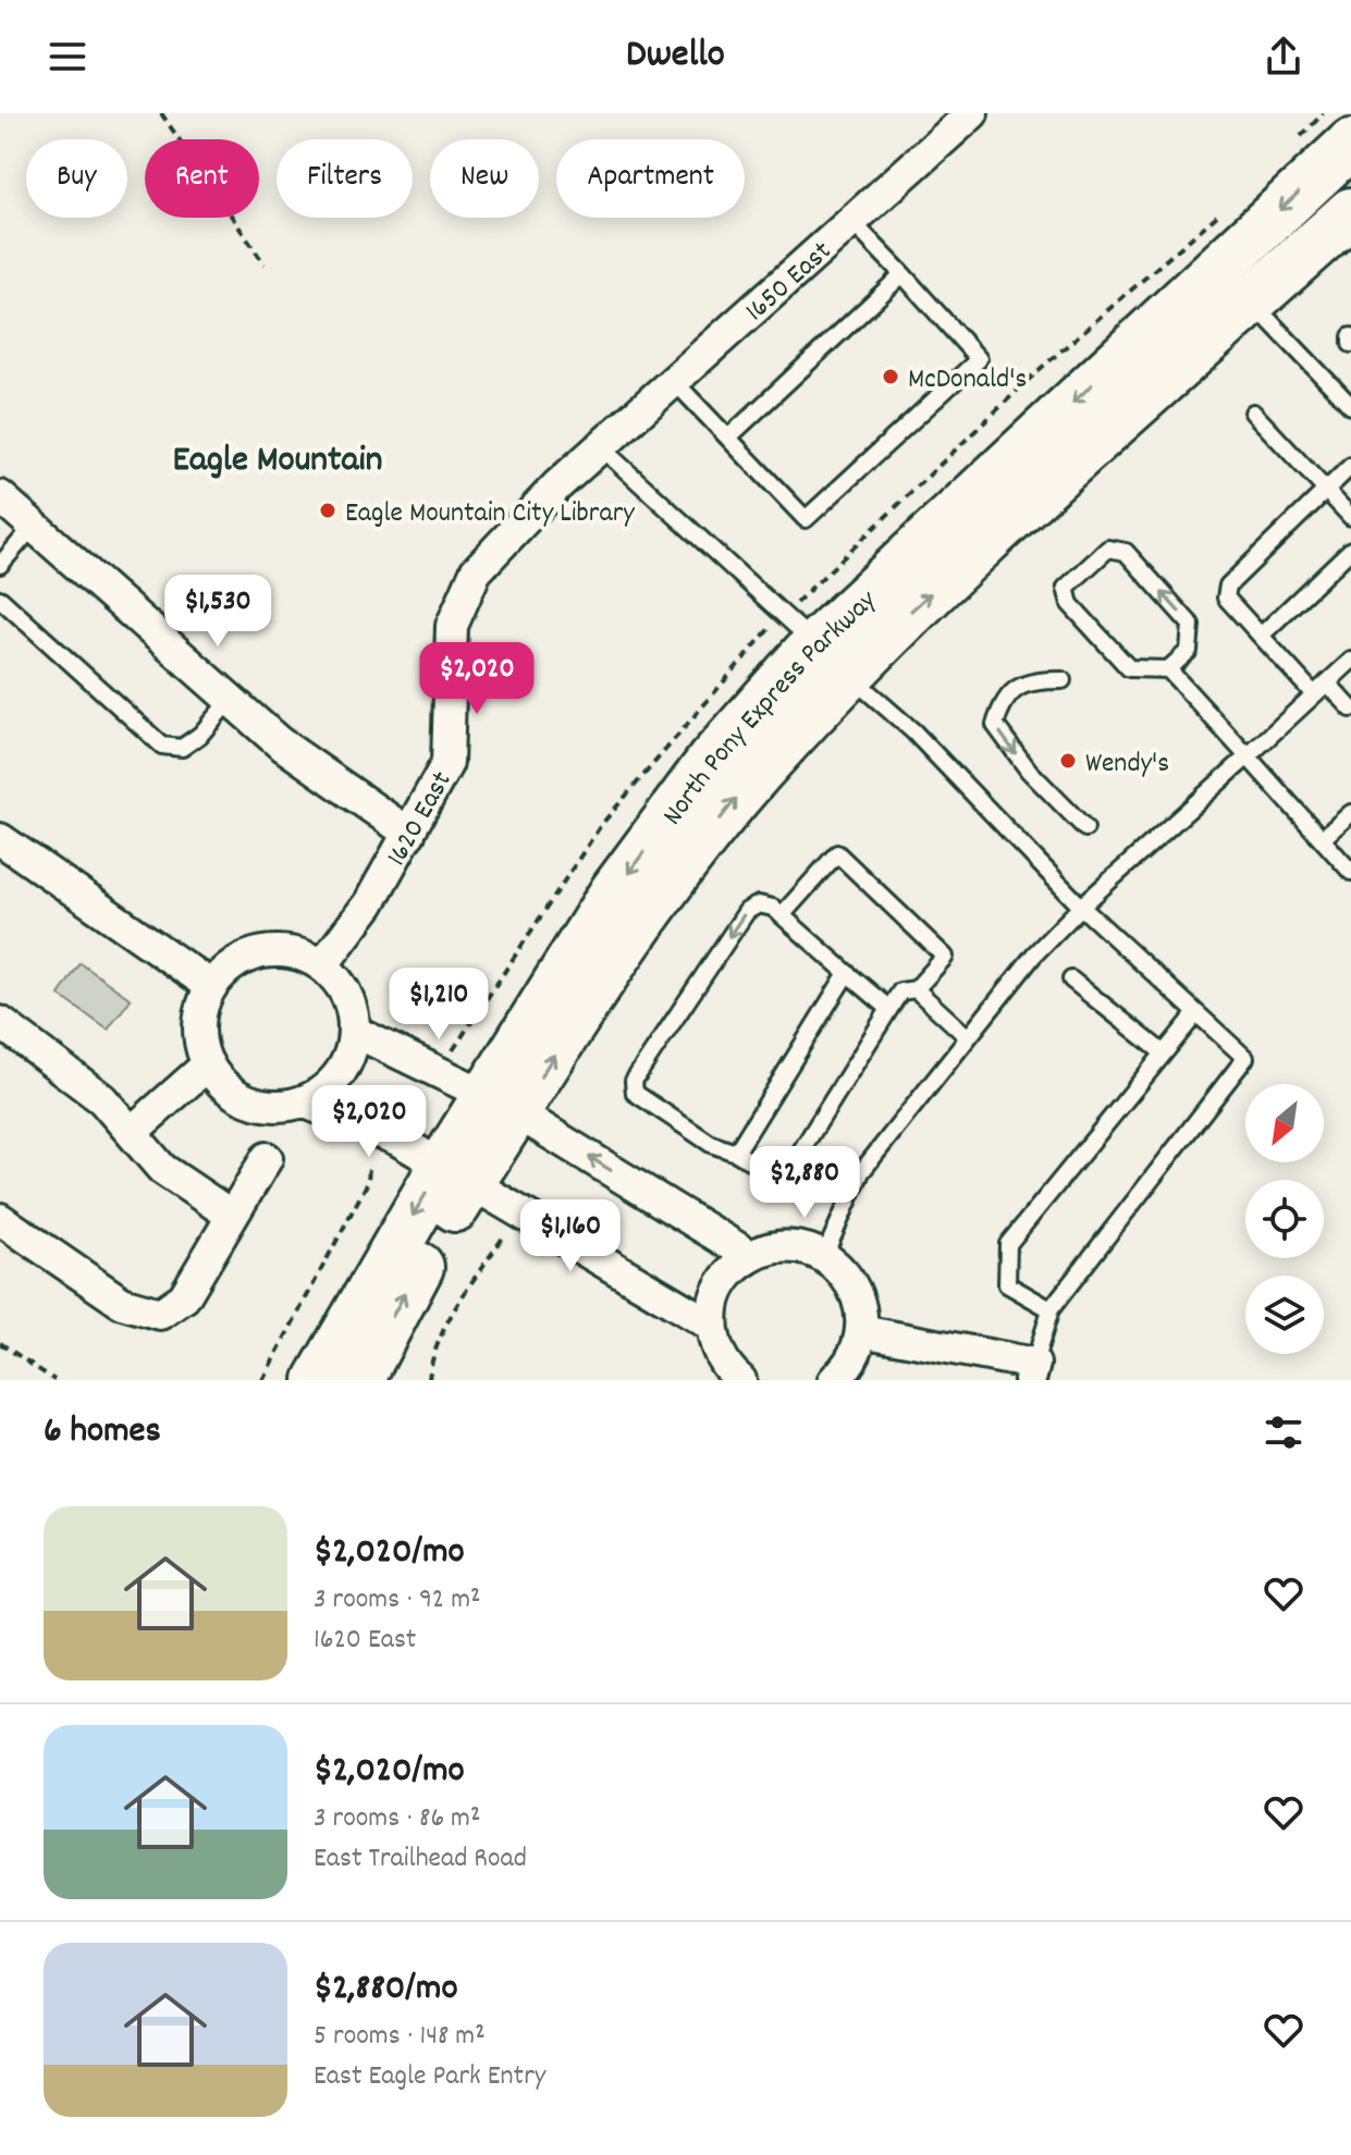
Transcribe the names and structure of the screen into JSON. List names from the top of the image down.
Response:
{
  "streets": {
    "main road": ["North Pony Express Parkway"],
    "street": ["1650 East", "1620 East"]
  },
  "crossings": [
    ["1650 East", "1620 East"]
  ],
  "districts": ["Eagle Mountain"],
  "places": ["McDonald's", "Eagle Mountain City Library", "Wendy's"],
  "north": "bottom left",
  "page": {
    "header": "Dwello",
    "chip": [
      "Buy",
      "Rent",
      "Filters",
      "New",
      "Apartment"
    ],
    "price": [
      "$1,530",
      "$2,020",
      "$1,210",
      "$2,020",
      "$2,880",
      "$1,160"
    ],
    "heading": "6 homes",
    "list": [
      {
        "name": "$2,020/mo",
        "note": "3 rooms · 92 m² · 1620 East"
      },
      {
        "name": "$2,020/mo",
        "note": "3 rooms · 86 m² · East Trailhead Road"
      },
      {
        "name": "$2,880/mo",
        "note": "5 rooms · 148 m² · East Eagle Park Entry"
      }
    ]
  }
}
